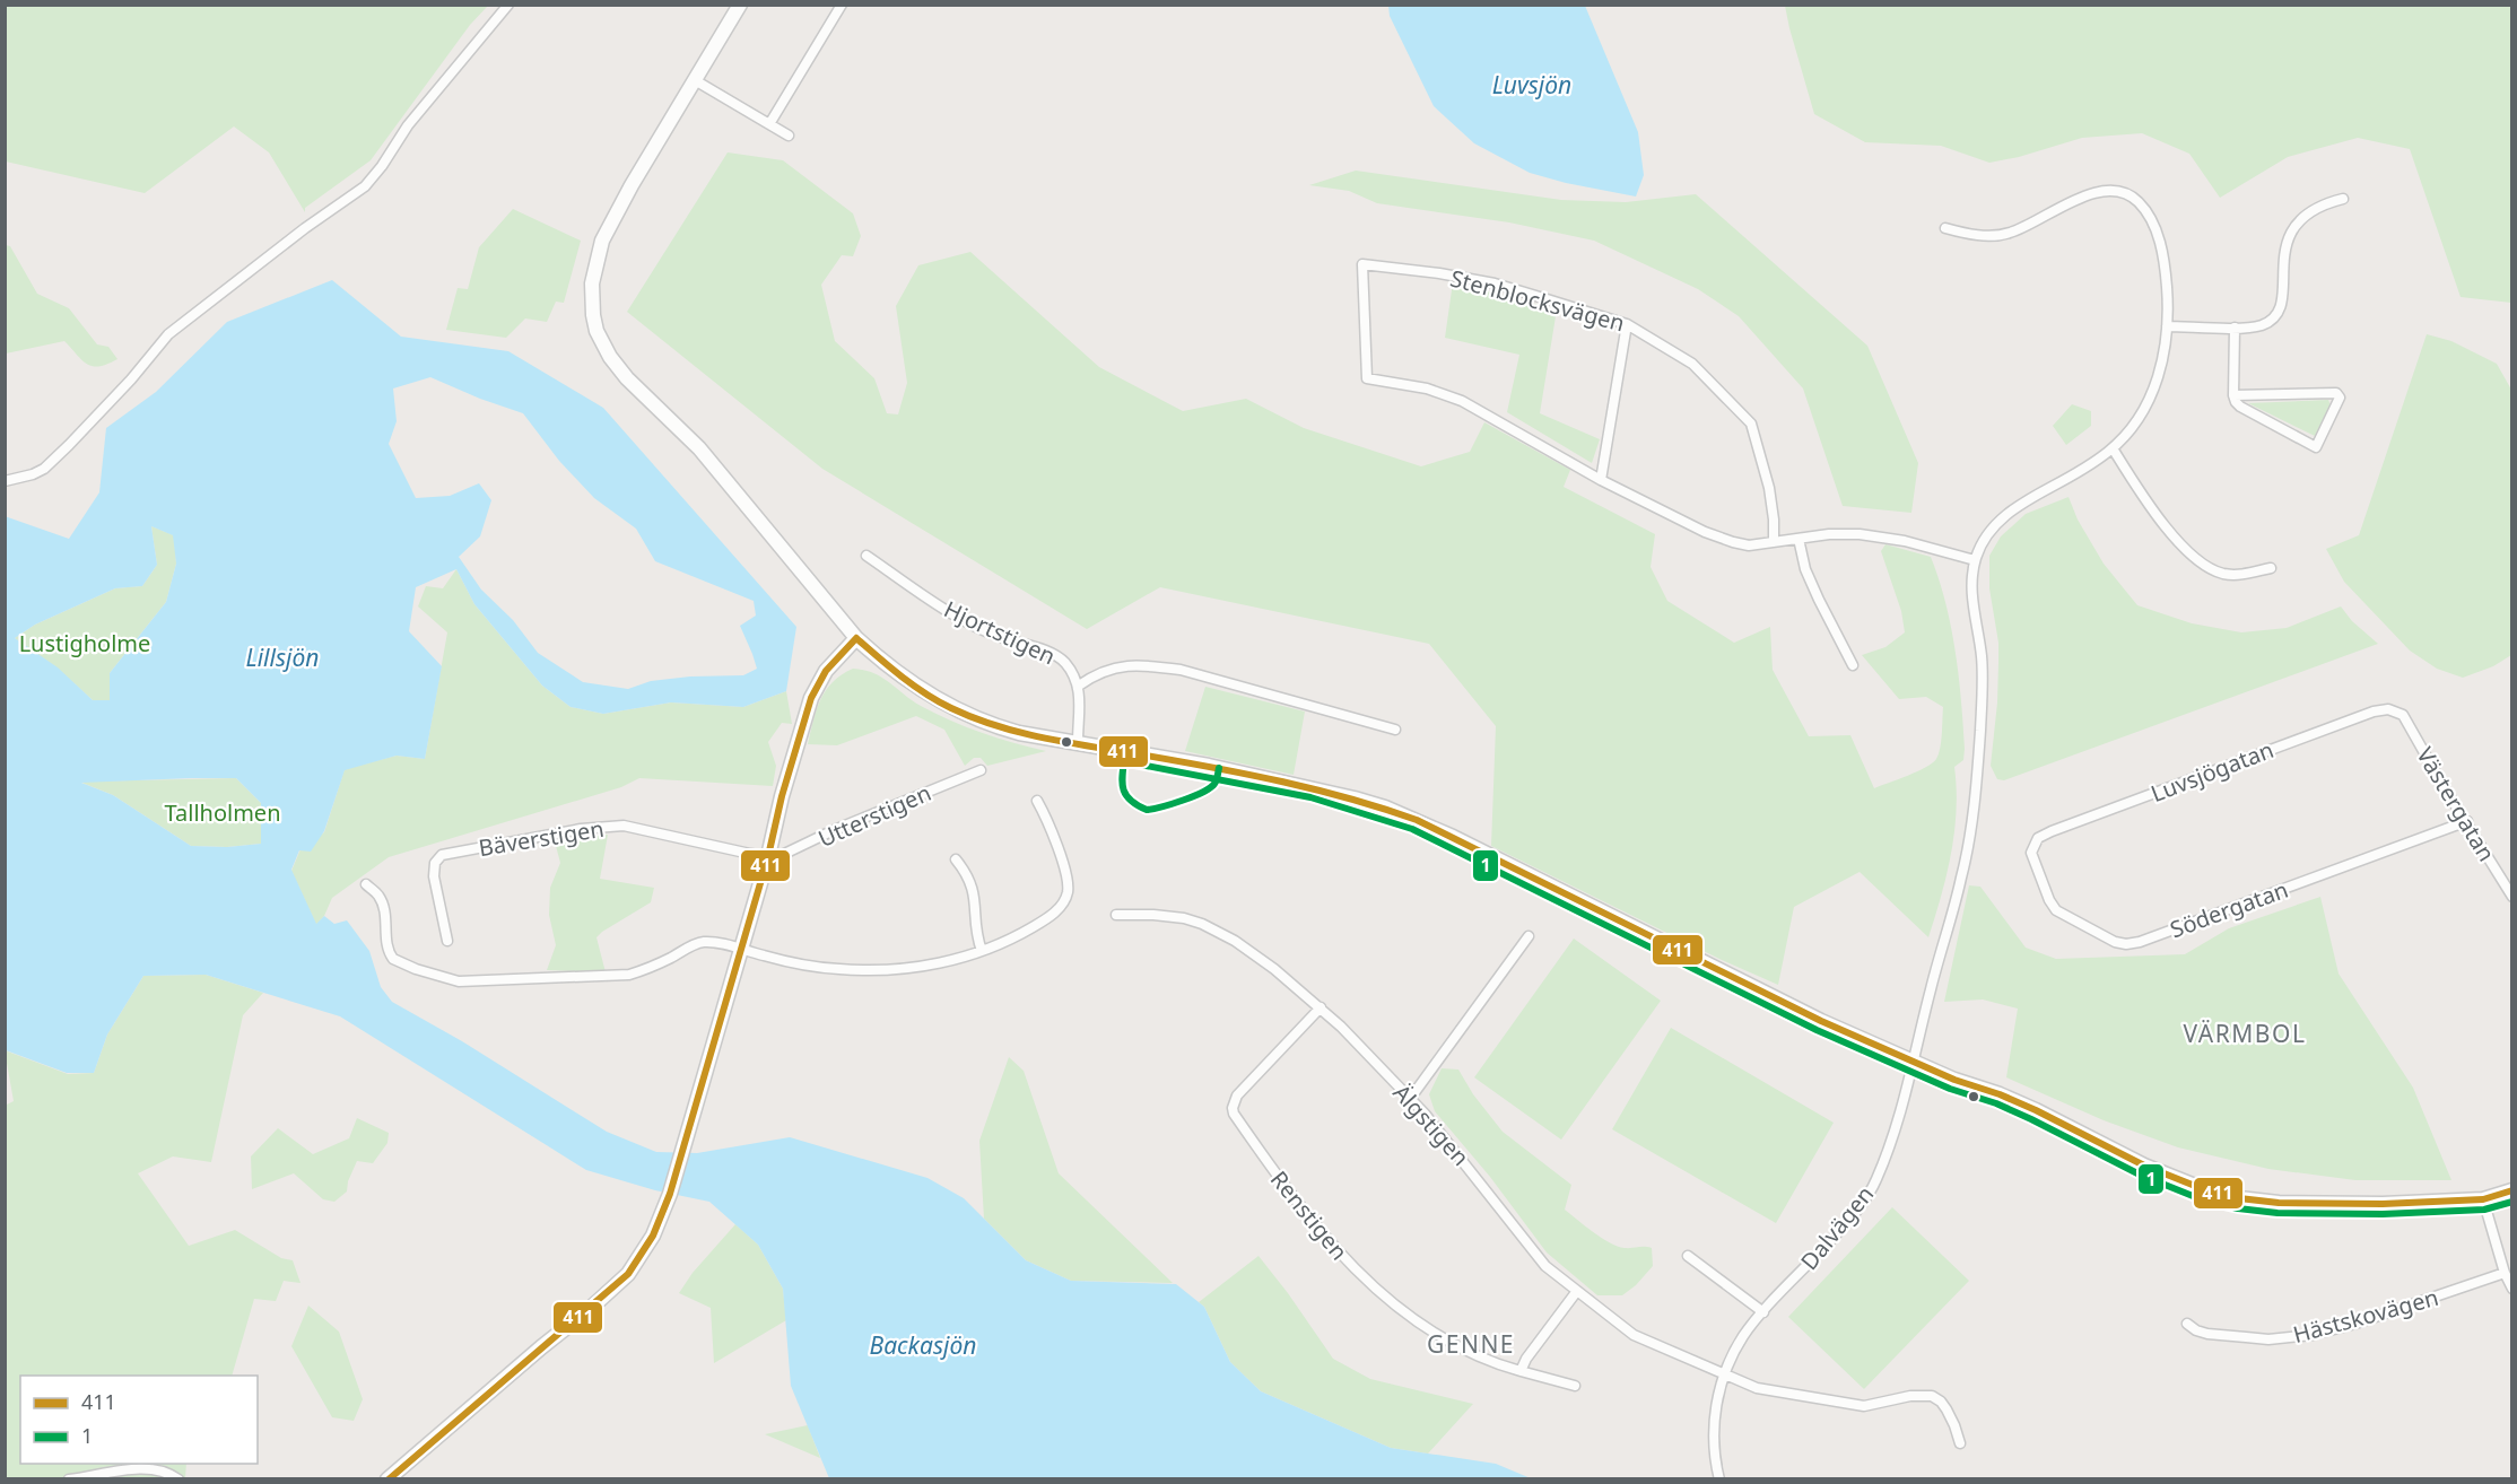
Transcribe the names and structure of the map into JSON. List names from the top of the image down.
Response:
{
  "streets": {
    "street": [
      "Stenblocksvägen",
      "Hjortstigen",
      "Luvsjögatan",
      "Västergatan",
      "Utterstigen",
      "Bäverstigen",
      "Södergatan",
      "Älgstigen",
      "Renstigen",
      "Dalvägen",
      "Hästskovägen"
    ]
  },
  "crossings": [
    ["Stenblocksvägen", "Dalvägen"],
    ["Luvsjögatan", "Västergatan"],
    ["Luvsjögatan", "Södergatan"],
    ["Västergatan", "Södergatan"],
    ["Utterstigen", "Bäverstigen"],
    ["Älgstigen", "Renstigen"],
    ["Älgstigen", "Dalvägen"]
  ],
  "districts": ["VÄRMBOL", "GENNE"],
  "water": ["Luvsjön", "Lillsjön", "Backasjön"],
  "parks": ["Lustigholme", "Tallholmen"],
  "lines": ["transit line 411", "transit line 1"],
  "legend": ["411", "1"]
}
